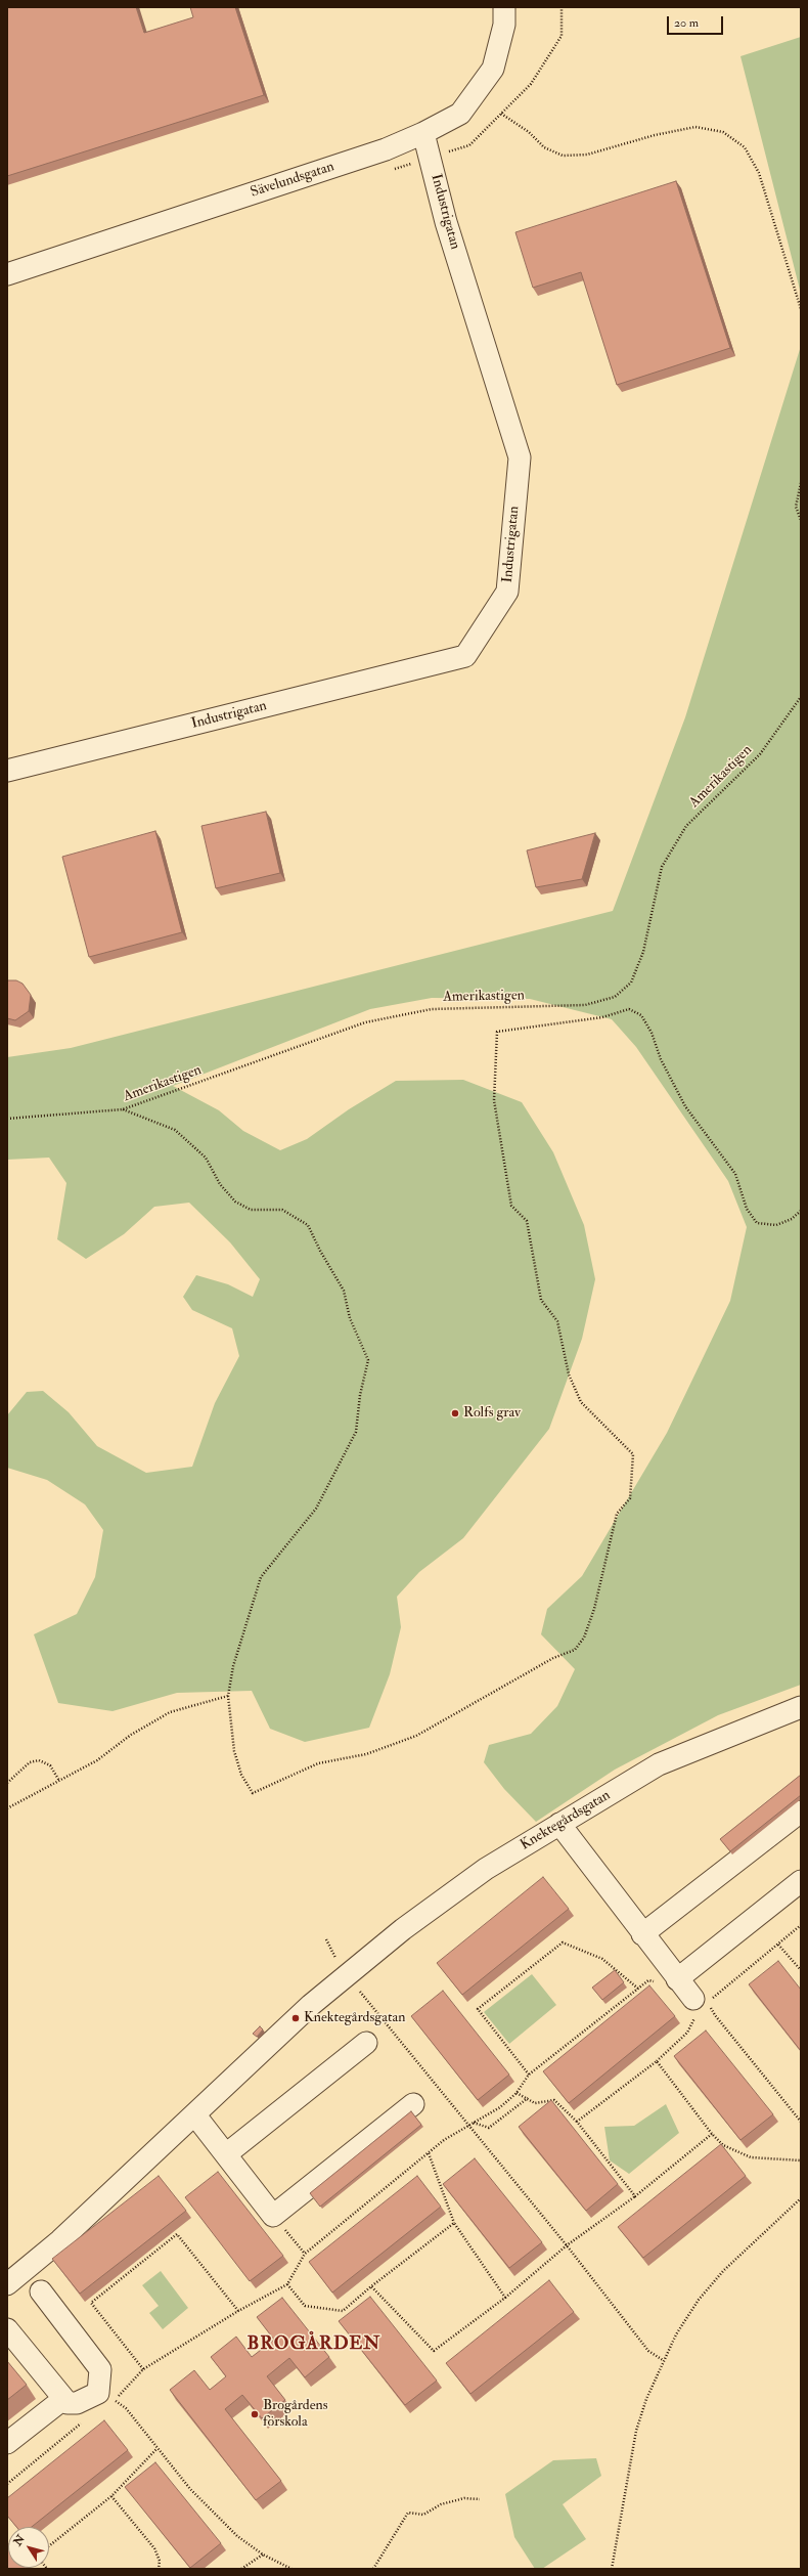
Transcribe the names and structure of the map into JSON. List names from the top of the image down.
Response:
{
  "streets": {
    "street": ["Sävelundsgatan", "Industrigatan", "Knektegårdsgatan"],
    "path": ["Amerikastigen"]
  },
  "crossings": [
    ["Sävelundsgatan", "Industrigatan"]
  ],
  "districts": ["BROGÅRDEN"],
  "places": ["Rolfs grav", "Knektegårdsgatan", "Brogårdens förskola"],
  "scale_bar": "20 m",
  "north": "top left"
}
